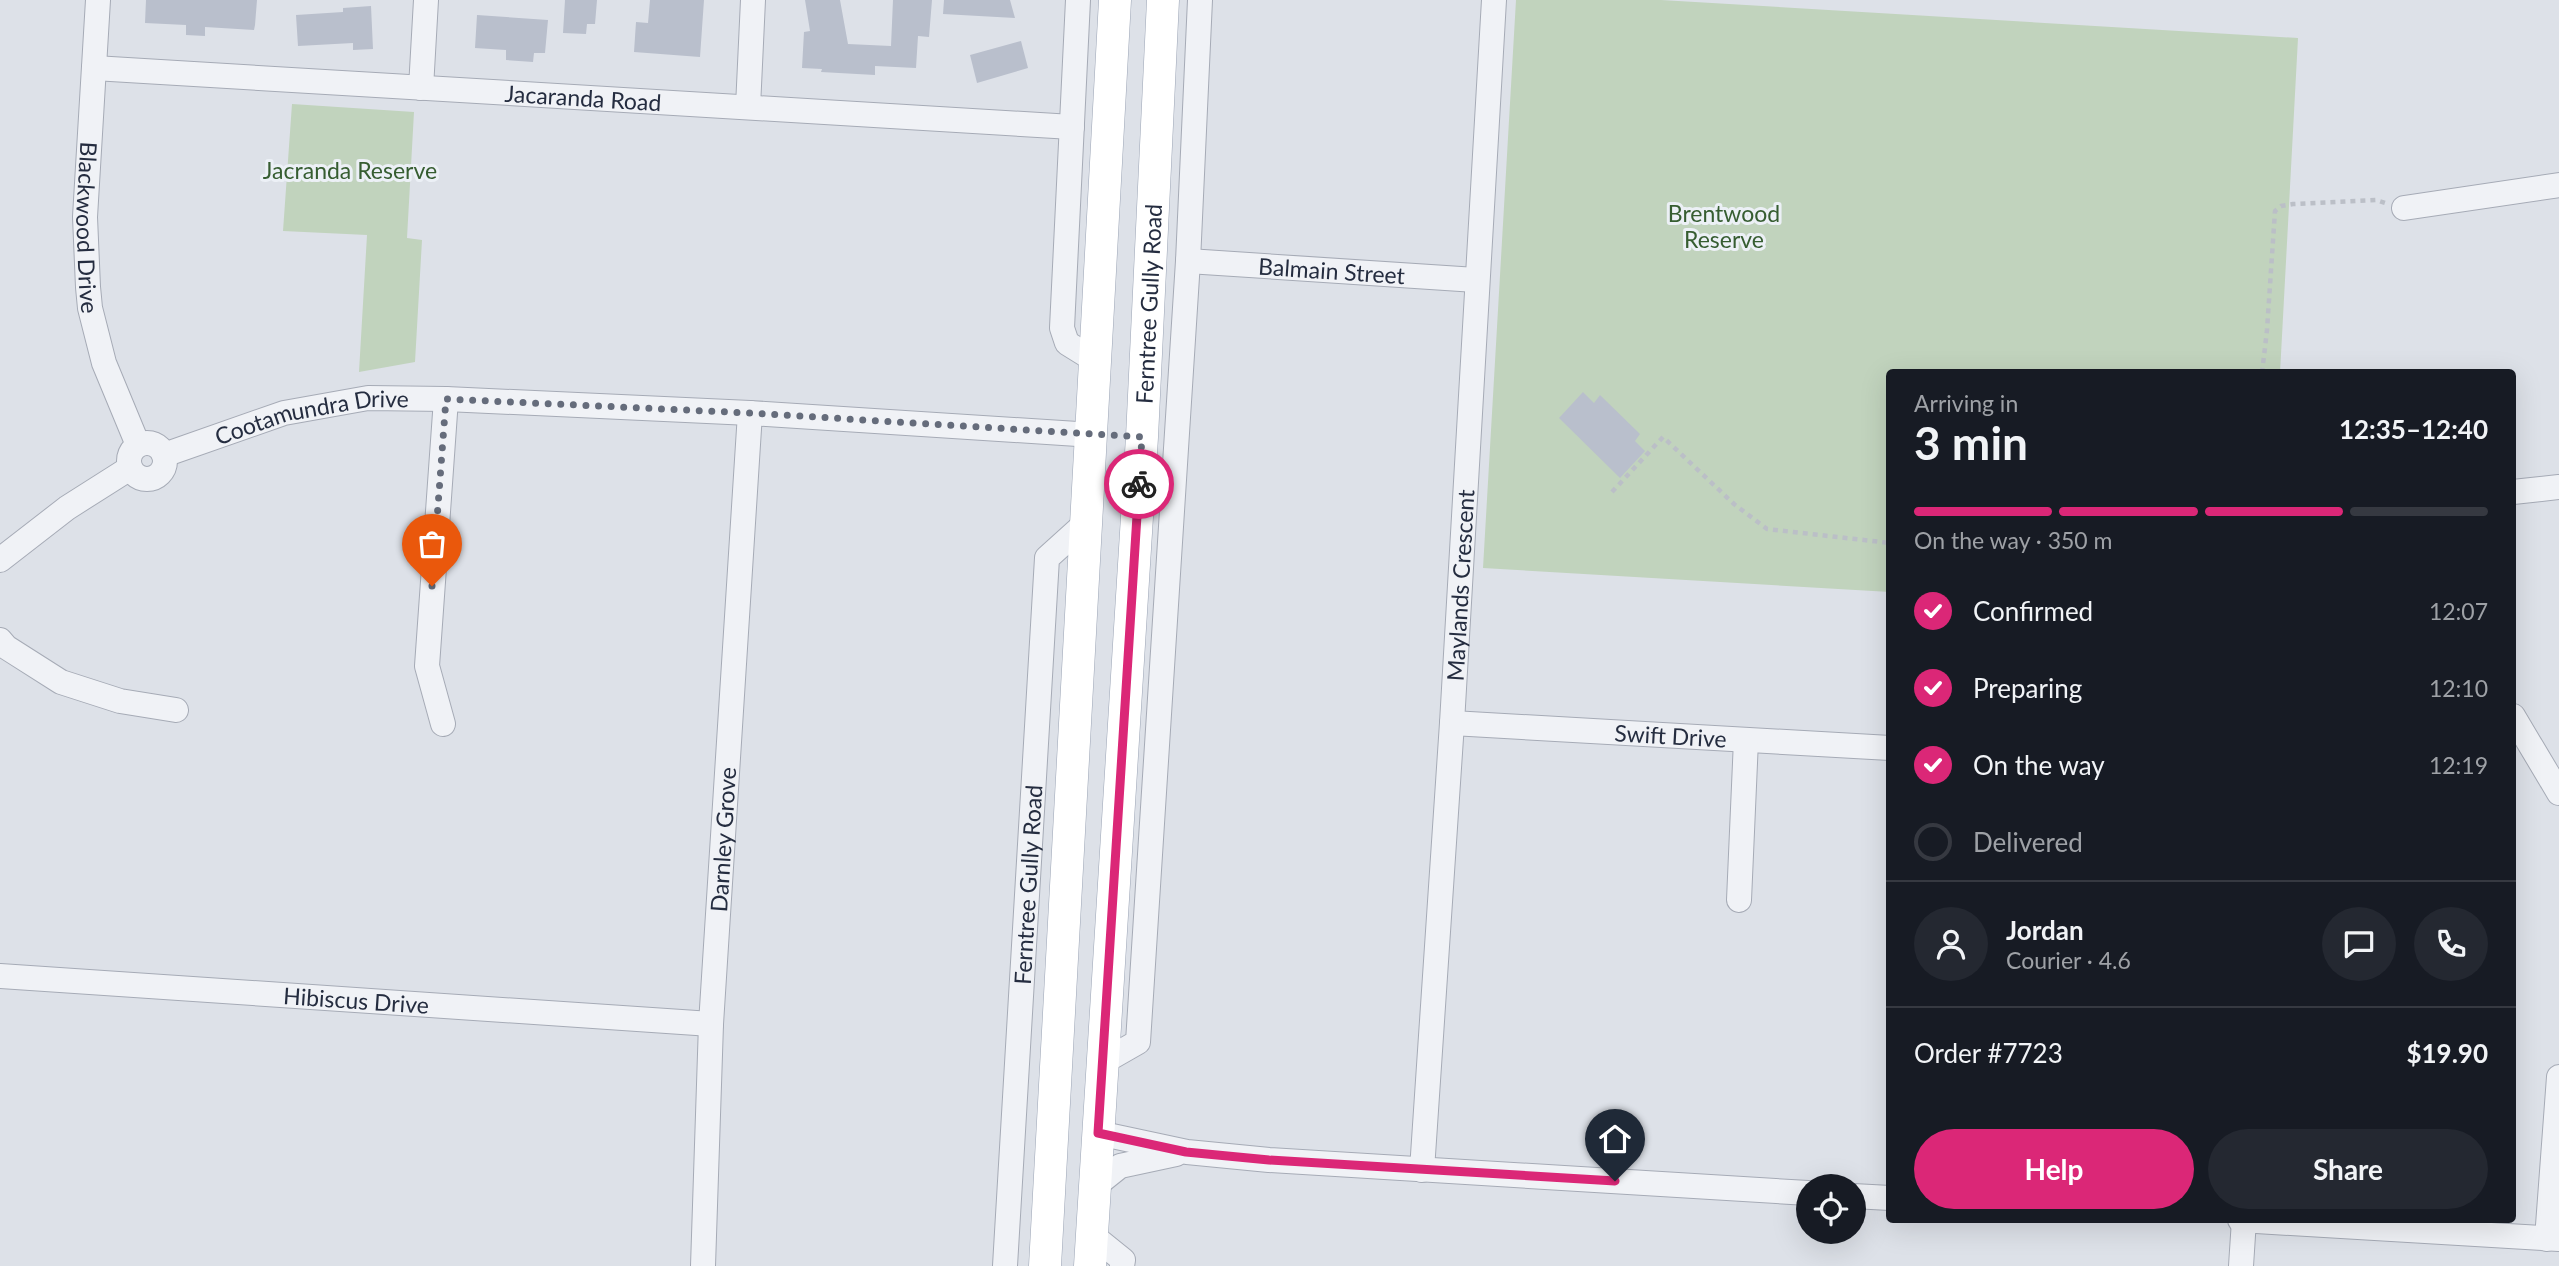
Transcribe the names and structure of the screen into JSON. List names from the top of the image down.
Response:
{
  "streets": {
    "main road": ["Ferntree Gully Road"],
    "street": [
      "Jacaranda Road",
      "Blackwood Drive",
      "Balmain Street",
      "Cootamundra Drive",
      "Maylands Crescent",
      "Swift Drive",
      "Darnley Grove",
      "Hibiscus Drive"
    ]
  },
  "crossings": [
    ["Jacaranda Road", "Blackwood Drive"],
    ["Blackwood Drive", "Cootamundra Drive"],
    ["Balmain Street", "Maylands Crescent"],
    ["Ferntree Gully Road", "Cootamundra Drive"],
    ["Cootamundra Drive", "Darnley Grove"],
    ["Maylands Crescent", "Swift Drive"],
    ["Darnley Grove", "Hibiscus Drive"]
  ],
  "parks": ["Jacranda Reserve", "Brentwood Reserve"],
  "page": {
    "heading": ["3 min", "Arriving in", "12:35–12:40"],
    "panel": [
      "Jordan",
      "Courier · 4.6",
      "Order #7723",
      "$19.90"
    ],
    "bar": "On the way · 350 m",
    "list": [
      ["Confirmed", "12:07"],
      ["Preparing", "12:10"],
      ["On the way", "12:19"],
      "Delivered"
    ],
    "buttons": ["Help", "Share"]
  }
}
